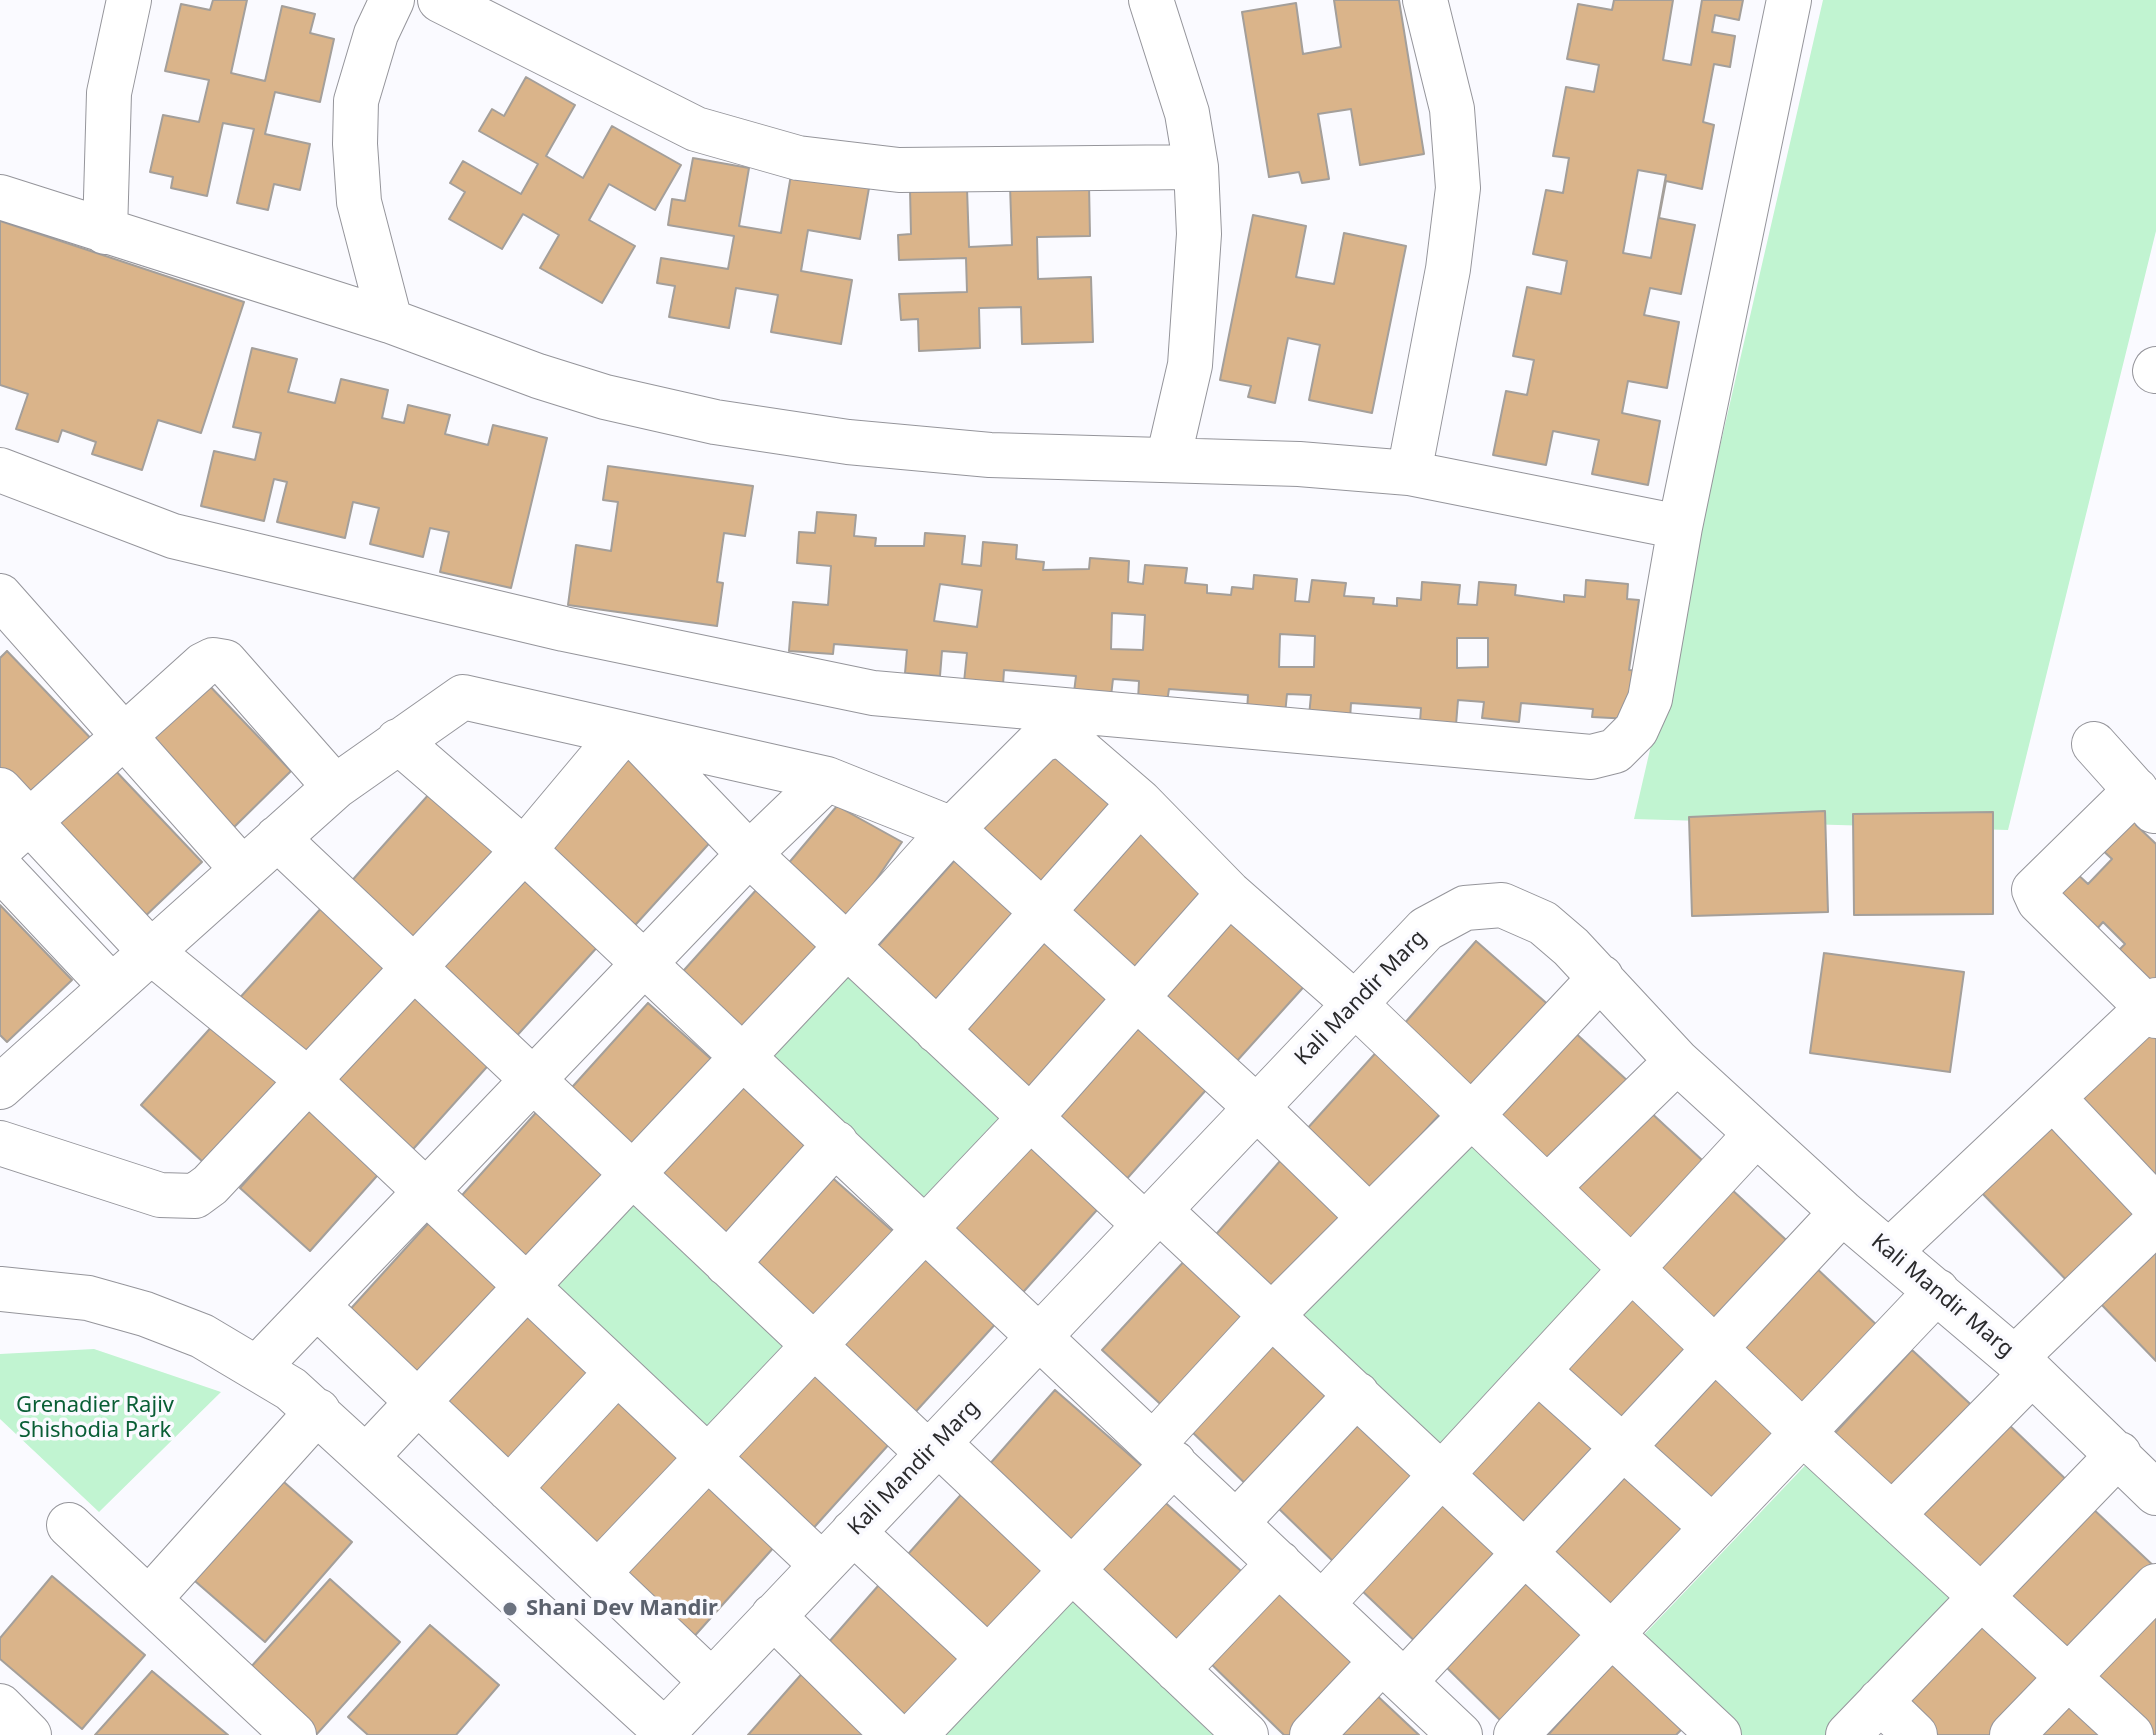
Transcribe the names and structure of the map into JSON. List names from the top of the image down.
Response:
{
  "streets": {
    "street": ["Kali Mandir Marg"]
  },
  "parks": ["Grenadier Rajiv Shishodia Park"],
  "places": ["Shani Dev Mandir"]
}
